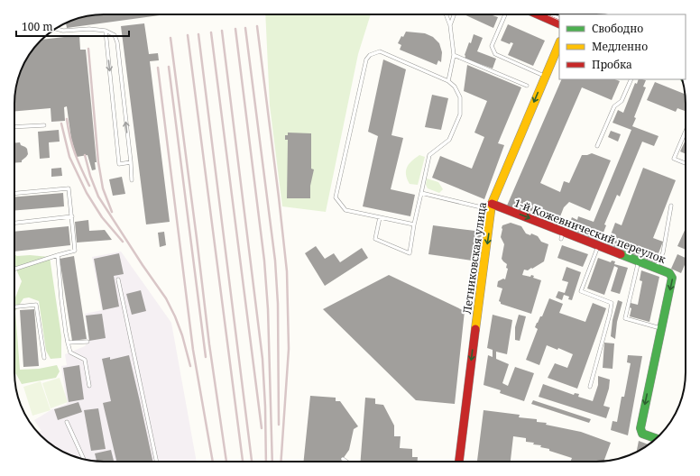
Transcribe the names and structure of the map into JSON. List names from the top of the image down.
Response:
{
  "streets": {
    "street": ["1-й Кожевнический переулок", "Летниковская улица"]
  },
  "crossings": [
    ["1-й Кожевнический переулок", "Летниковская улица"]
  ],
  "one_way": ["Летниковская улица"],
  "legend": ["Свободно", "Медленно", "Пробка"],
  "scale_bar": "100 m"
}
